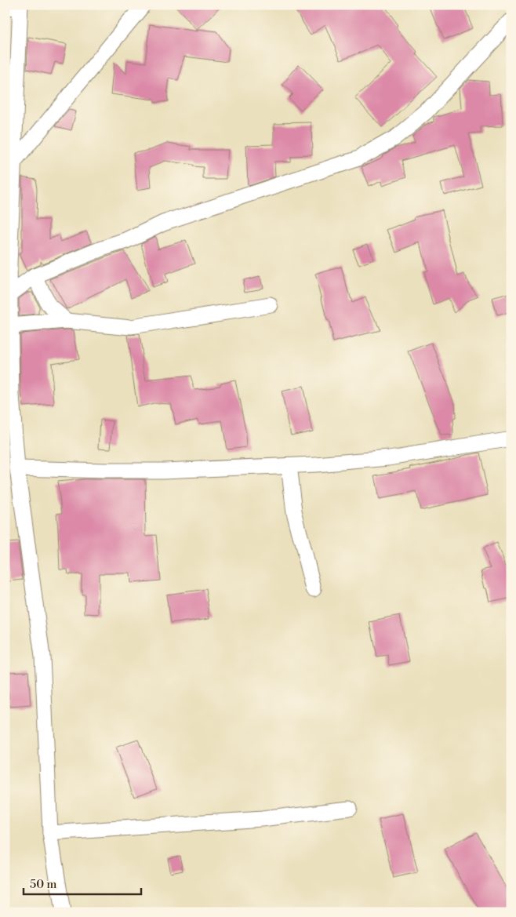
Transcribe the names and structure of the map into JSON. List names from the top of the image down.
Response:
{
  "scale_bar": "50 m"
}
